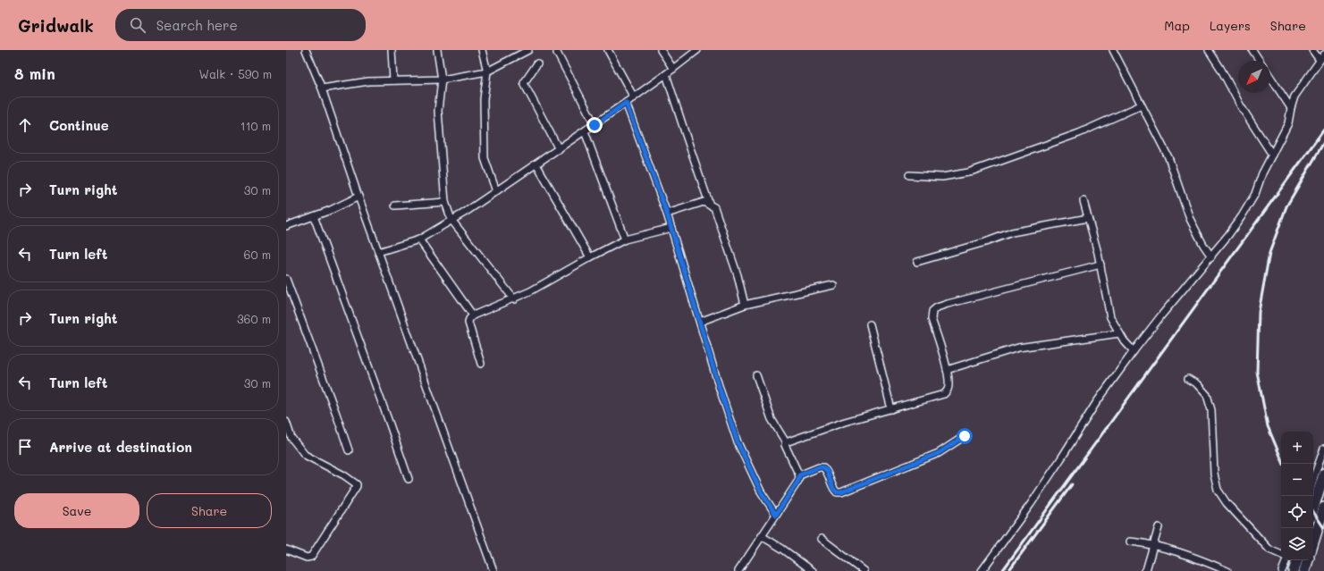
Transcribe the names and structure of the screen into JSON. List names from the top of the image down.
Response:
{
  "north": "bottom left",
  "page": {
    "header": "Gridwalk",
    "search": "Search here",
    "nav": ["Map", "Layers", "Share"],
    "heading": ["8 min", "Walk · 590 m"],
    "list": [
      ["Continue", "110 m"],
      ["Turn right", "30 m"],
      ["Turn left", "60 m"],
      ["Turn right", "360 m"],
      ["Turn left", "30 m"],
      "Arrive at destination"
    ],
    "map_buttons": ["+", "−"],
    "buttons": ["Save", "Share"]
  }
}
